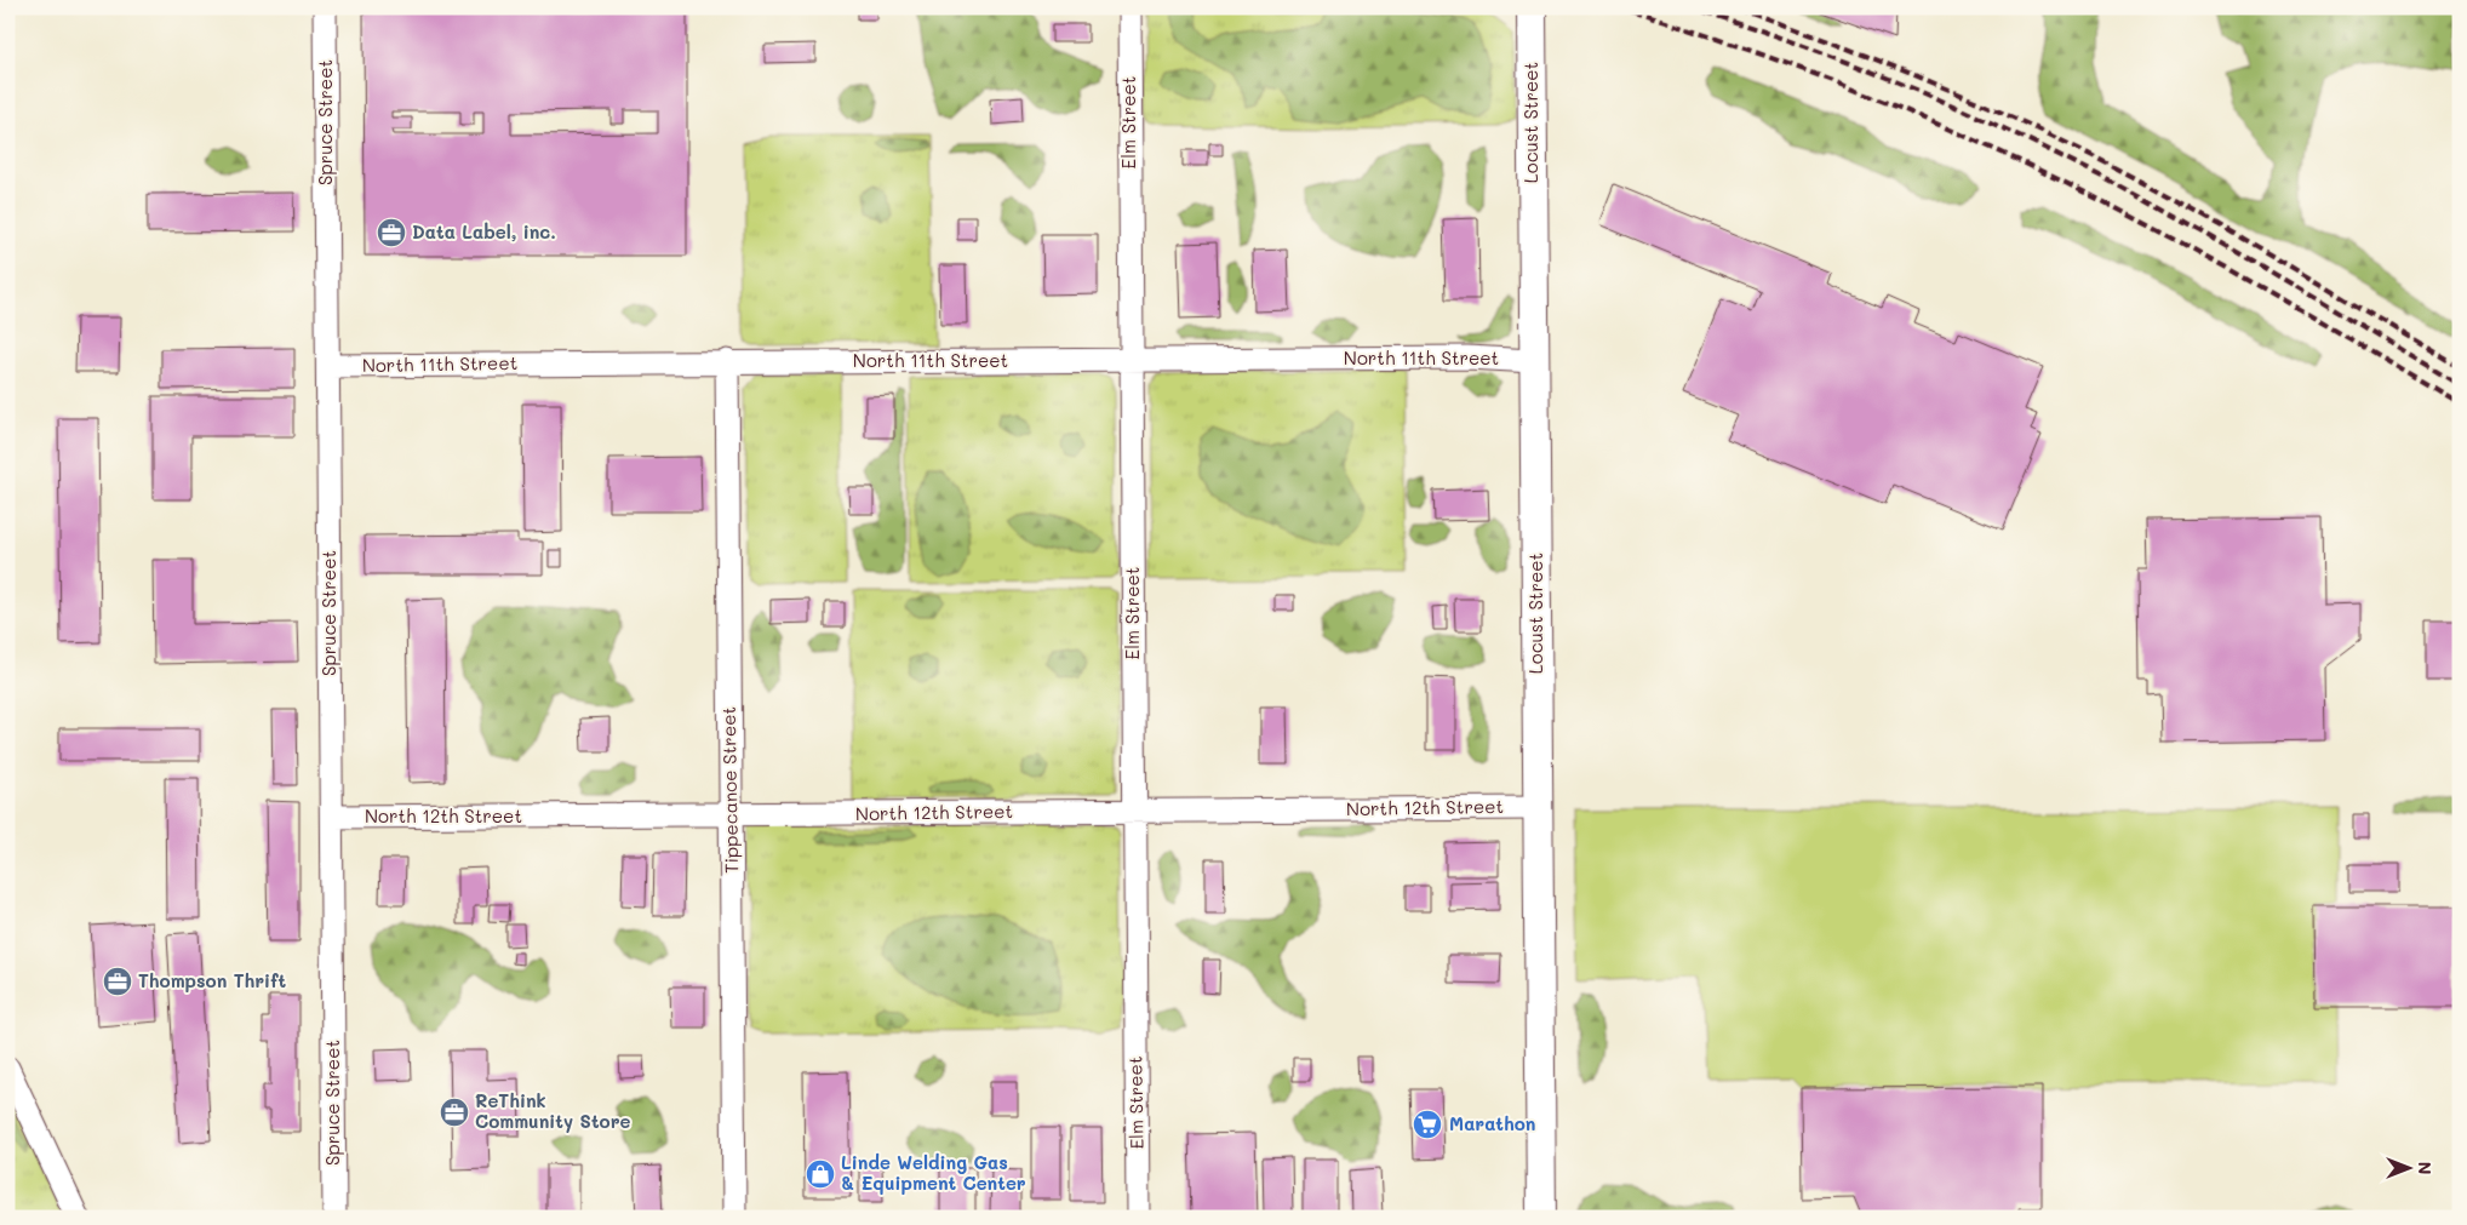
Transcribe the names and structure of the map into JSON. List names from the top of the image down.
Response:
{
  "streets": {
    "street": [
      "Spruce Street",
      "Elm Street",
      "Locust Street",
      "North 11th Street",
      "Tippecanoe Street",
      "North 12th Street"
    ]
  },
  "crossings": [
    ["Spruce Street", "North 11th Street"],
    ["Spruce Street", "North 12th Street"],
    ["Elm Street", "North 11th Street"],
    ["Elm Street", "North 12th Street"],
    ["Locust Street", "North 11th Street"],
    ["Locust Street", "North 12th Street"],
    ["North 11th Street", "Tippecanoe Street"],
    ["Tippecanoe Street", "North 12th Street"]
  ],
  "places": {
    "office": ["Data Label, inc.", "Thompson Thrift", "ReThink Community Store"],
    "supermarket": ["Marathon"],
    "shop": ["Linde Welding Gas & Equipment Center"]
  },
  "north": "right"
}
